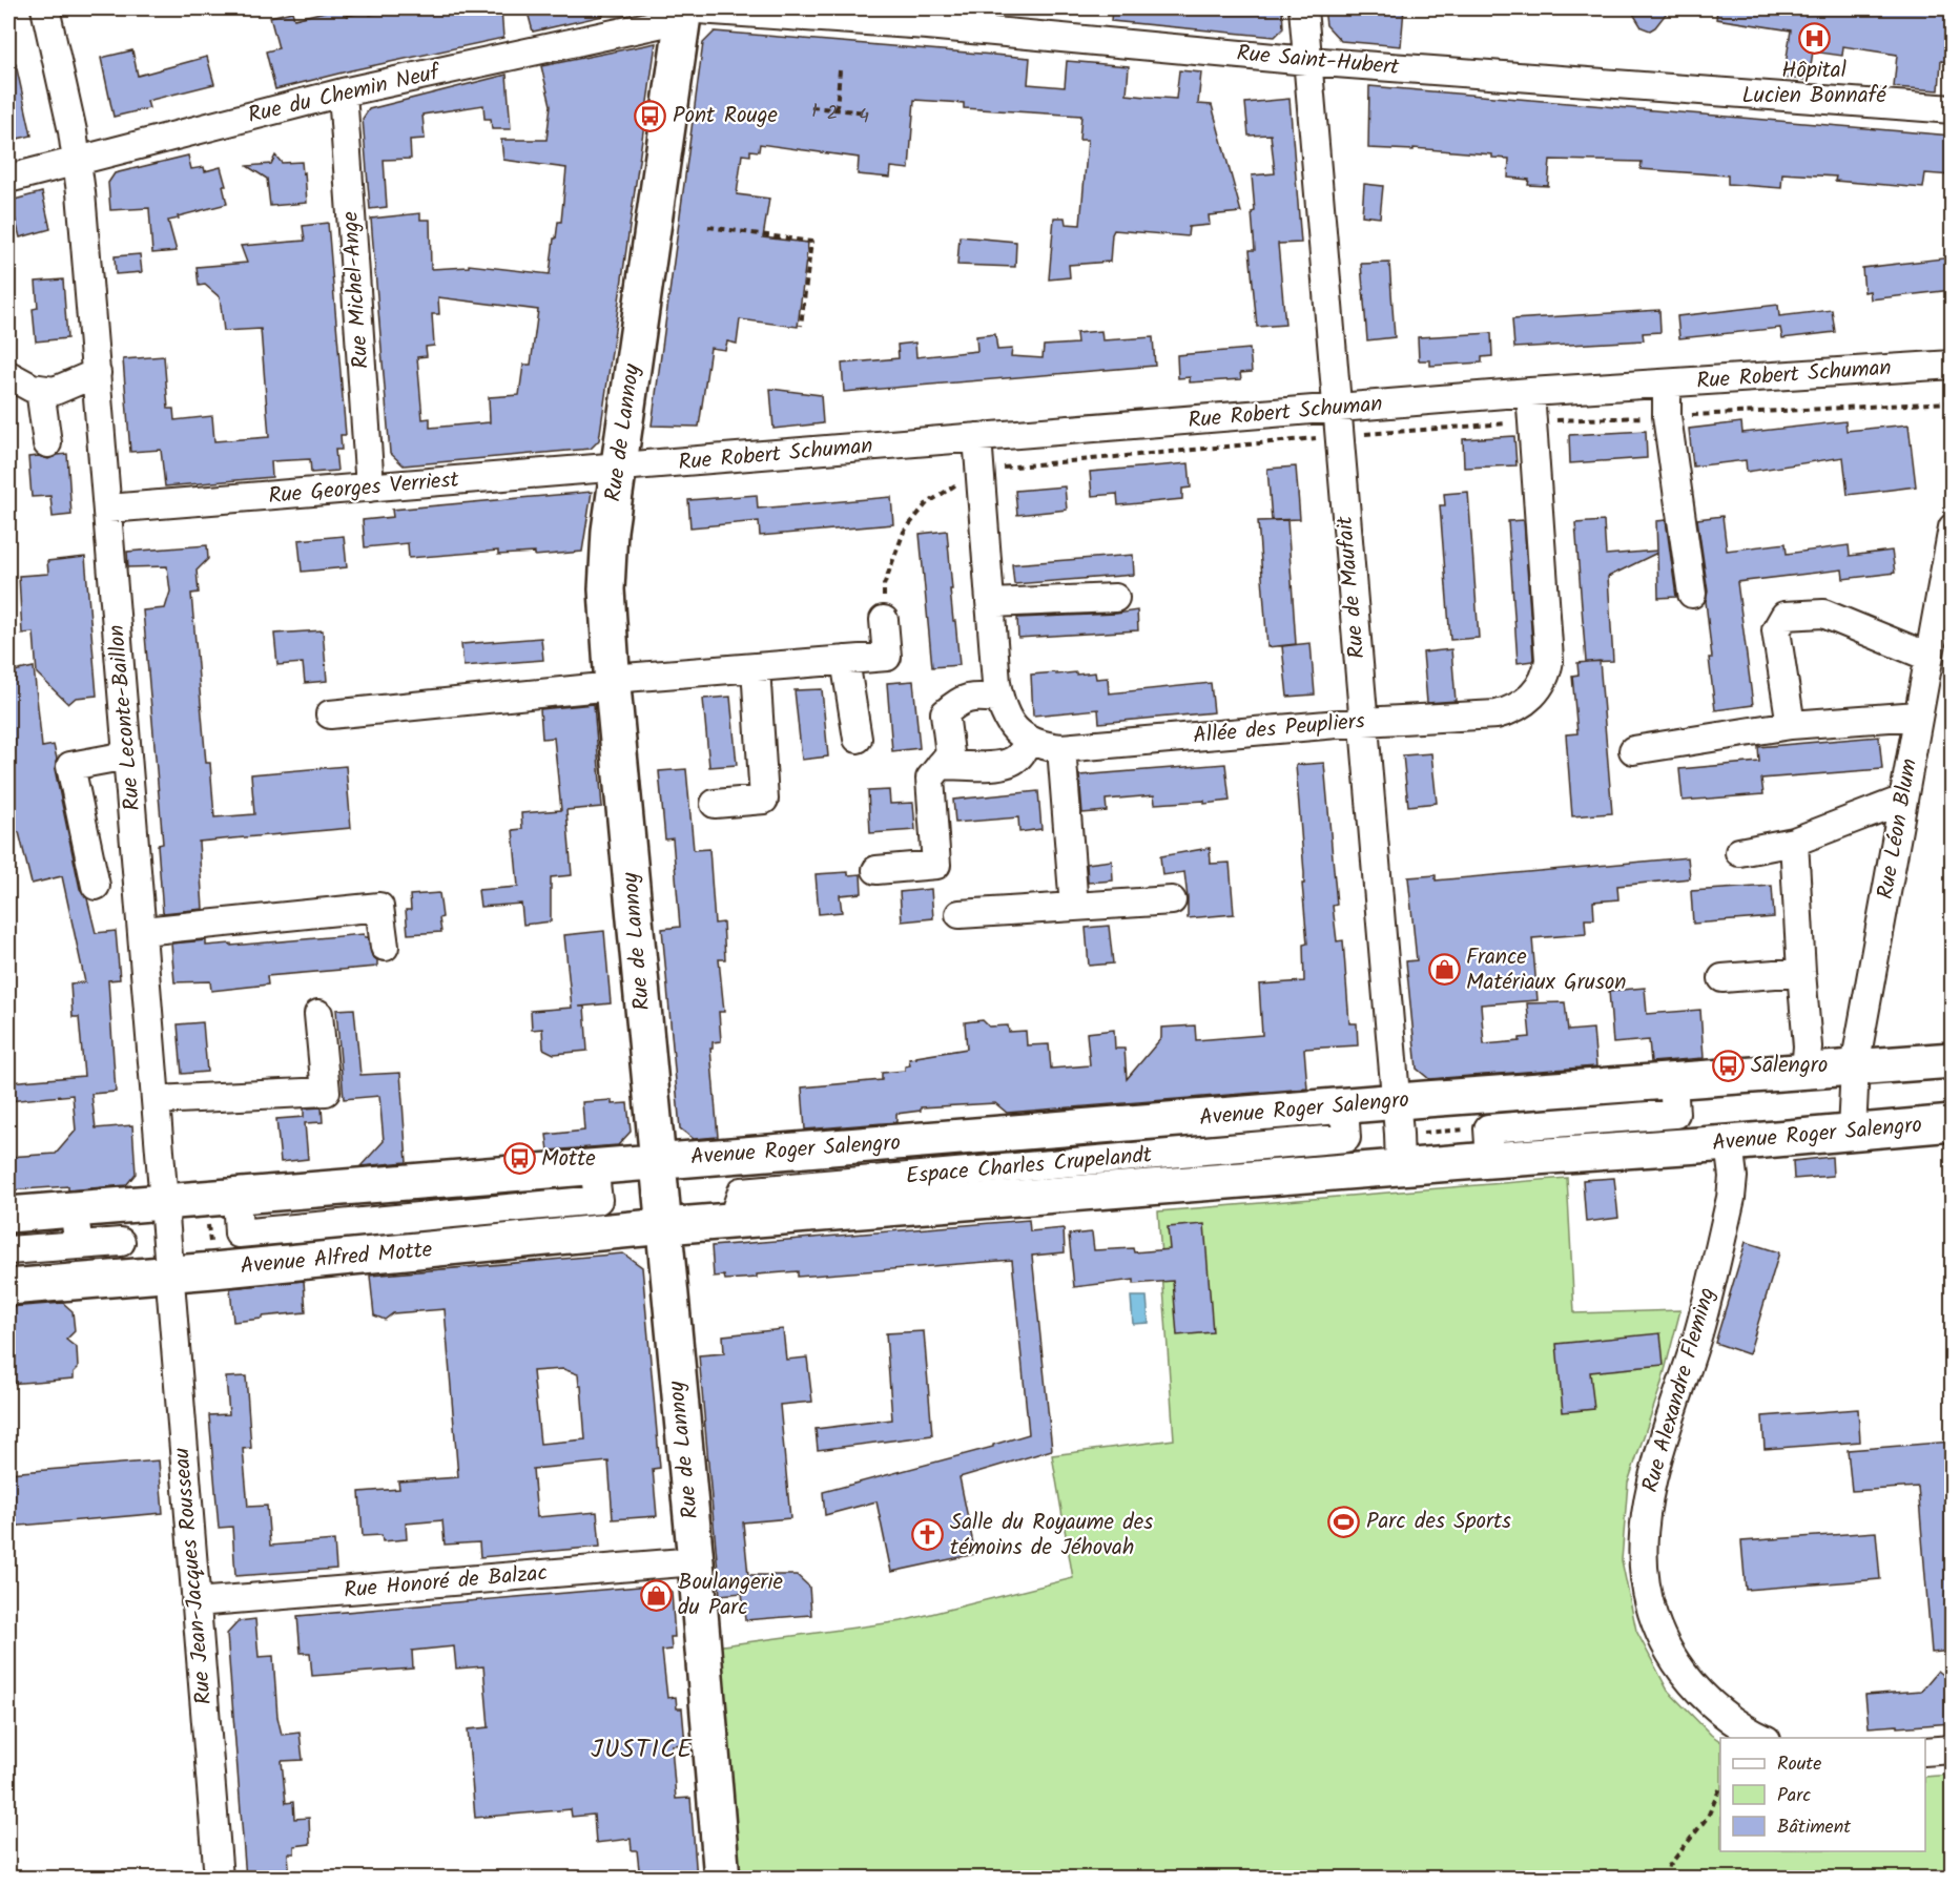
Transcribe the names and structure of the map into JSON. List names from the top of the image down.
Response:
{
  "streets": {
    "main road": ["Rue de Lannoy", "Avenue Roger Salengro", "Avenue Alfred Motte"],
    "street": [
      "Rue Saint-Hubert",
      "Rue du Chemin Neuf",
      "Rue Michel-Ange",
      "Rue Robert Schuman",
      "Rue Georges Verriest",
      "Rue de Maufait",
      "Rue Leconte-Baillon",
      "Allée des Peupliers",
      "Rue Léon Blum",
      "Espace Charles Crupelandt",
      "Rue Alexandre Fleming",
      "Rue Jean-Jacques Rousseau",
      "Rue Honoré de Balzac"
    ]
  },
  "crossings": [
    ["Rue Saint-Hubert", "Rue du Chemin Neuf"],
    ["Rue Saint-Hubert", "Rue de Lannoy"],
    ["Rue Saint-Hubert", "Rue de Maufait"],
    ["Rue du Chemin Neuf", "Rue Michel-Ange"],
    ["Rue du Chemin Neuf", "Rue de Lannoy"],
    ["Rue du Chemin Neuf", "Rue Leconte-Baillon"],
    ["Rue Michel-Ange", "Rue Georges Verriest"],
    ["Rue Robert Schuman", "Rue de Lannoy"],
    ["Rue Robert Schuman", "Rue Georges Verriest"],
    ["Rue Robert Schuman", "Rue de Maufait"],
    ["Rue Robert Schuman", "Allée des Peupliers"],
    ["Rue de Lannoy", "Rue Georges Verriest"],
    ["Rue de Lannoy", "Avenue Roger Salengro"],
    ["Rue de Lannoy", "Avenue Alfred Motte"],
    ["Rue de Lannoy", "Rue Honoré de Balzac"],
    ["Rue Georges Verriest", "Rue Leconte-Baillon"],
    ["Rue de Maufait", "Allée des Peupliers"],
    ["Rue de Maufait", "Avenue Roger Salengro"],
    ["Rue Leconte-Baillon", "Avenue Alfred Motte"],
    ["Rue Leconte-Baillon", "Rue Jean-Jacques Rousseau"],
    ["Rue Léon Blum", "Avenue Roger Salengro"],
    ["Avenue Roger Salengro", "Espace Charles Crupelandt"],
    ["Avenue Roger Salengro", "Avenue Alfred Motte"],
    ["Avenue Roger Salengro", "Rue Alexandre Fleming"],
    ["Avenue Alfred Motte", "Rue Jean-Jacques Rousseau"],
    ["Rue Jean-Jacques Rousseau", "Rue Honoré de Balzac"]
  ],
  "districts": ["JUSTICE"],
  "places": {
    "hospital": ["Hôpital Lucien Bonnafé"],
    "bus stop": ["Pont Rouge", "Salengro", "Motte"],
    "shop": ["France Matériaux Gruson", "Boulangerie du Parc"],
    "sports": ["Parc des Sports"],
    "church": ["Salle du Royaume des témoins de Jéhovah"]
  },
  "house_numbers": ["1", "2", "4"],
  "legend": ["Route", "Parc", "Bâtiment"]
}
